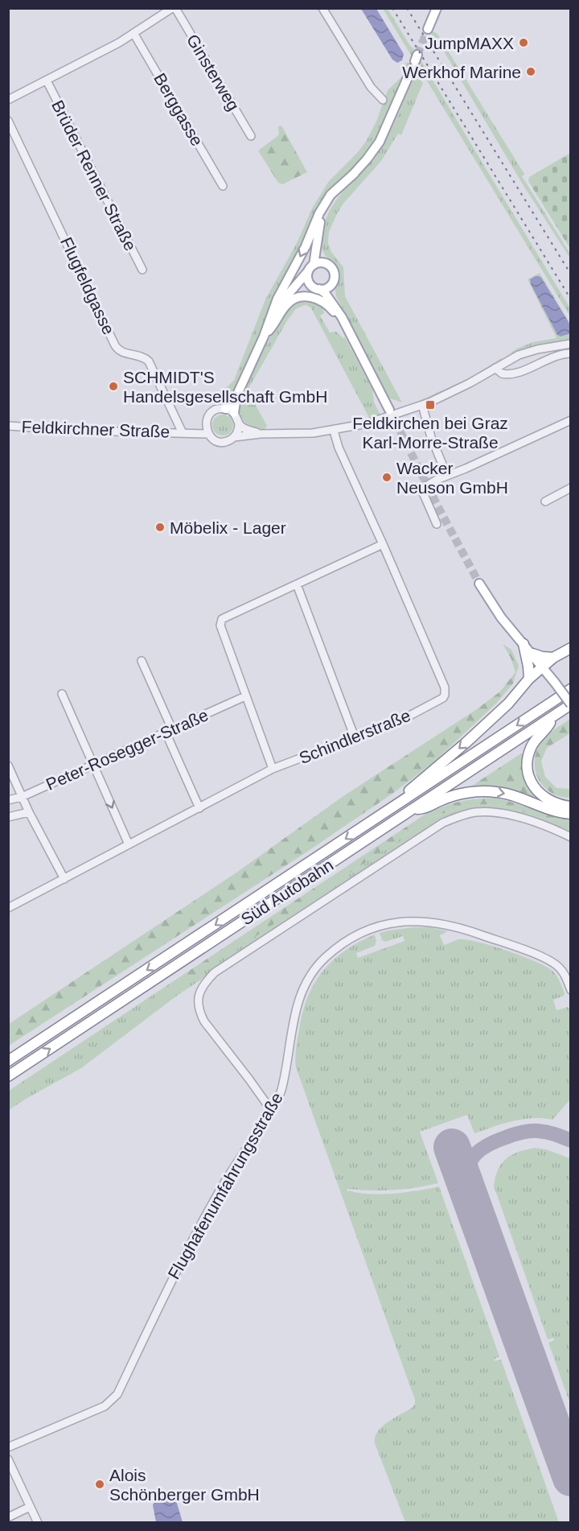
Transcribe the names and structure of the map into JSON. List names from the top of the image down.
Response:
{
  "streets": {
    "highway": ["Süd Autobahn"],
    "street": [
      "Ginsterweg",
      "Berggasse",
      "Brüder Renner Straße",
      "Flugfeldgasse",
      "Feldkirchner Straße",
      "Schindlerstraße",
      "Peter-Rosegger-Straße",
      "Flughafenumfahrungsstraße"
    ]
  },
  "crossings": [
    ["Flugfeldgasse", "Feldkirchner Straße"]
  ],
  "places": {
    "other": [
      "JumpMAXX",
      "Werkhof Marine",
      "SCHMIDT'S Handelsgesellschaft GmbH",
      "Wacker Neuson GmbH",
      "Möbelix - Lager",
      "Alois Schönberger GmbH"
    ],
    "transit": ["Feldkirchen bei Graz Karl-Morre-Straße"]
  }
}
